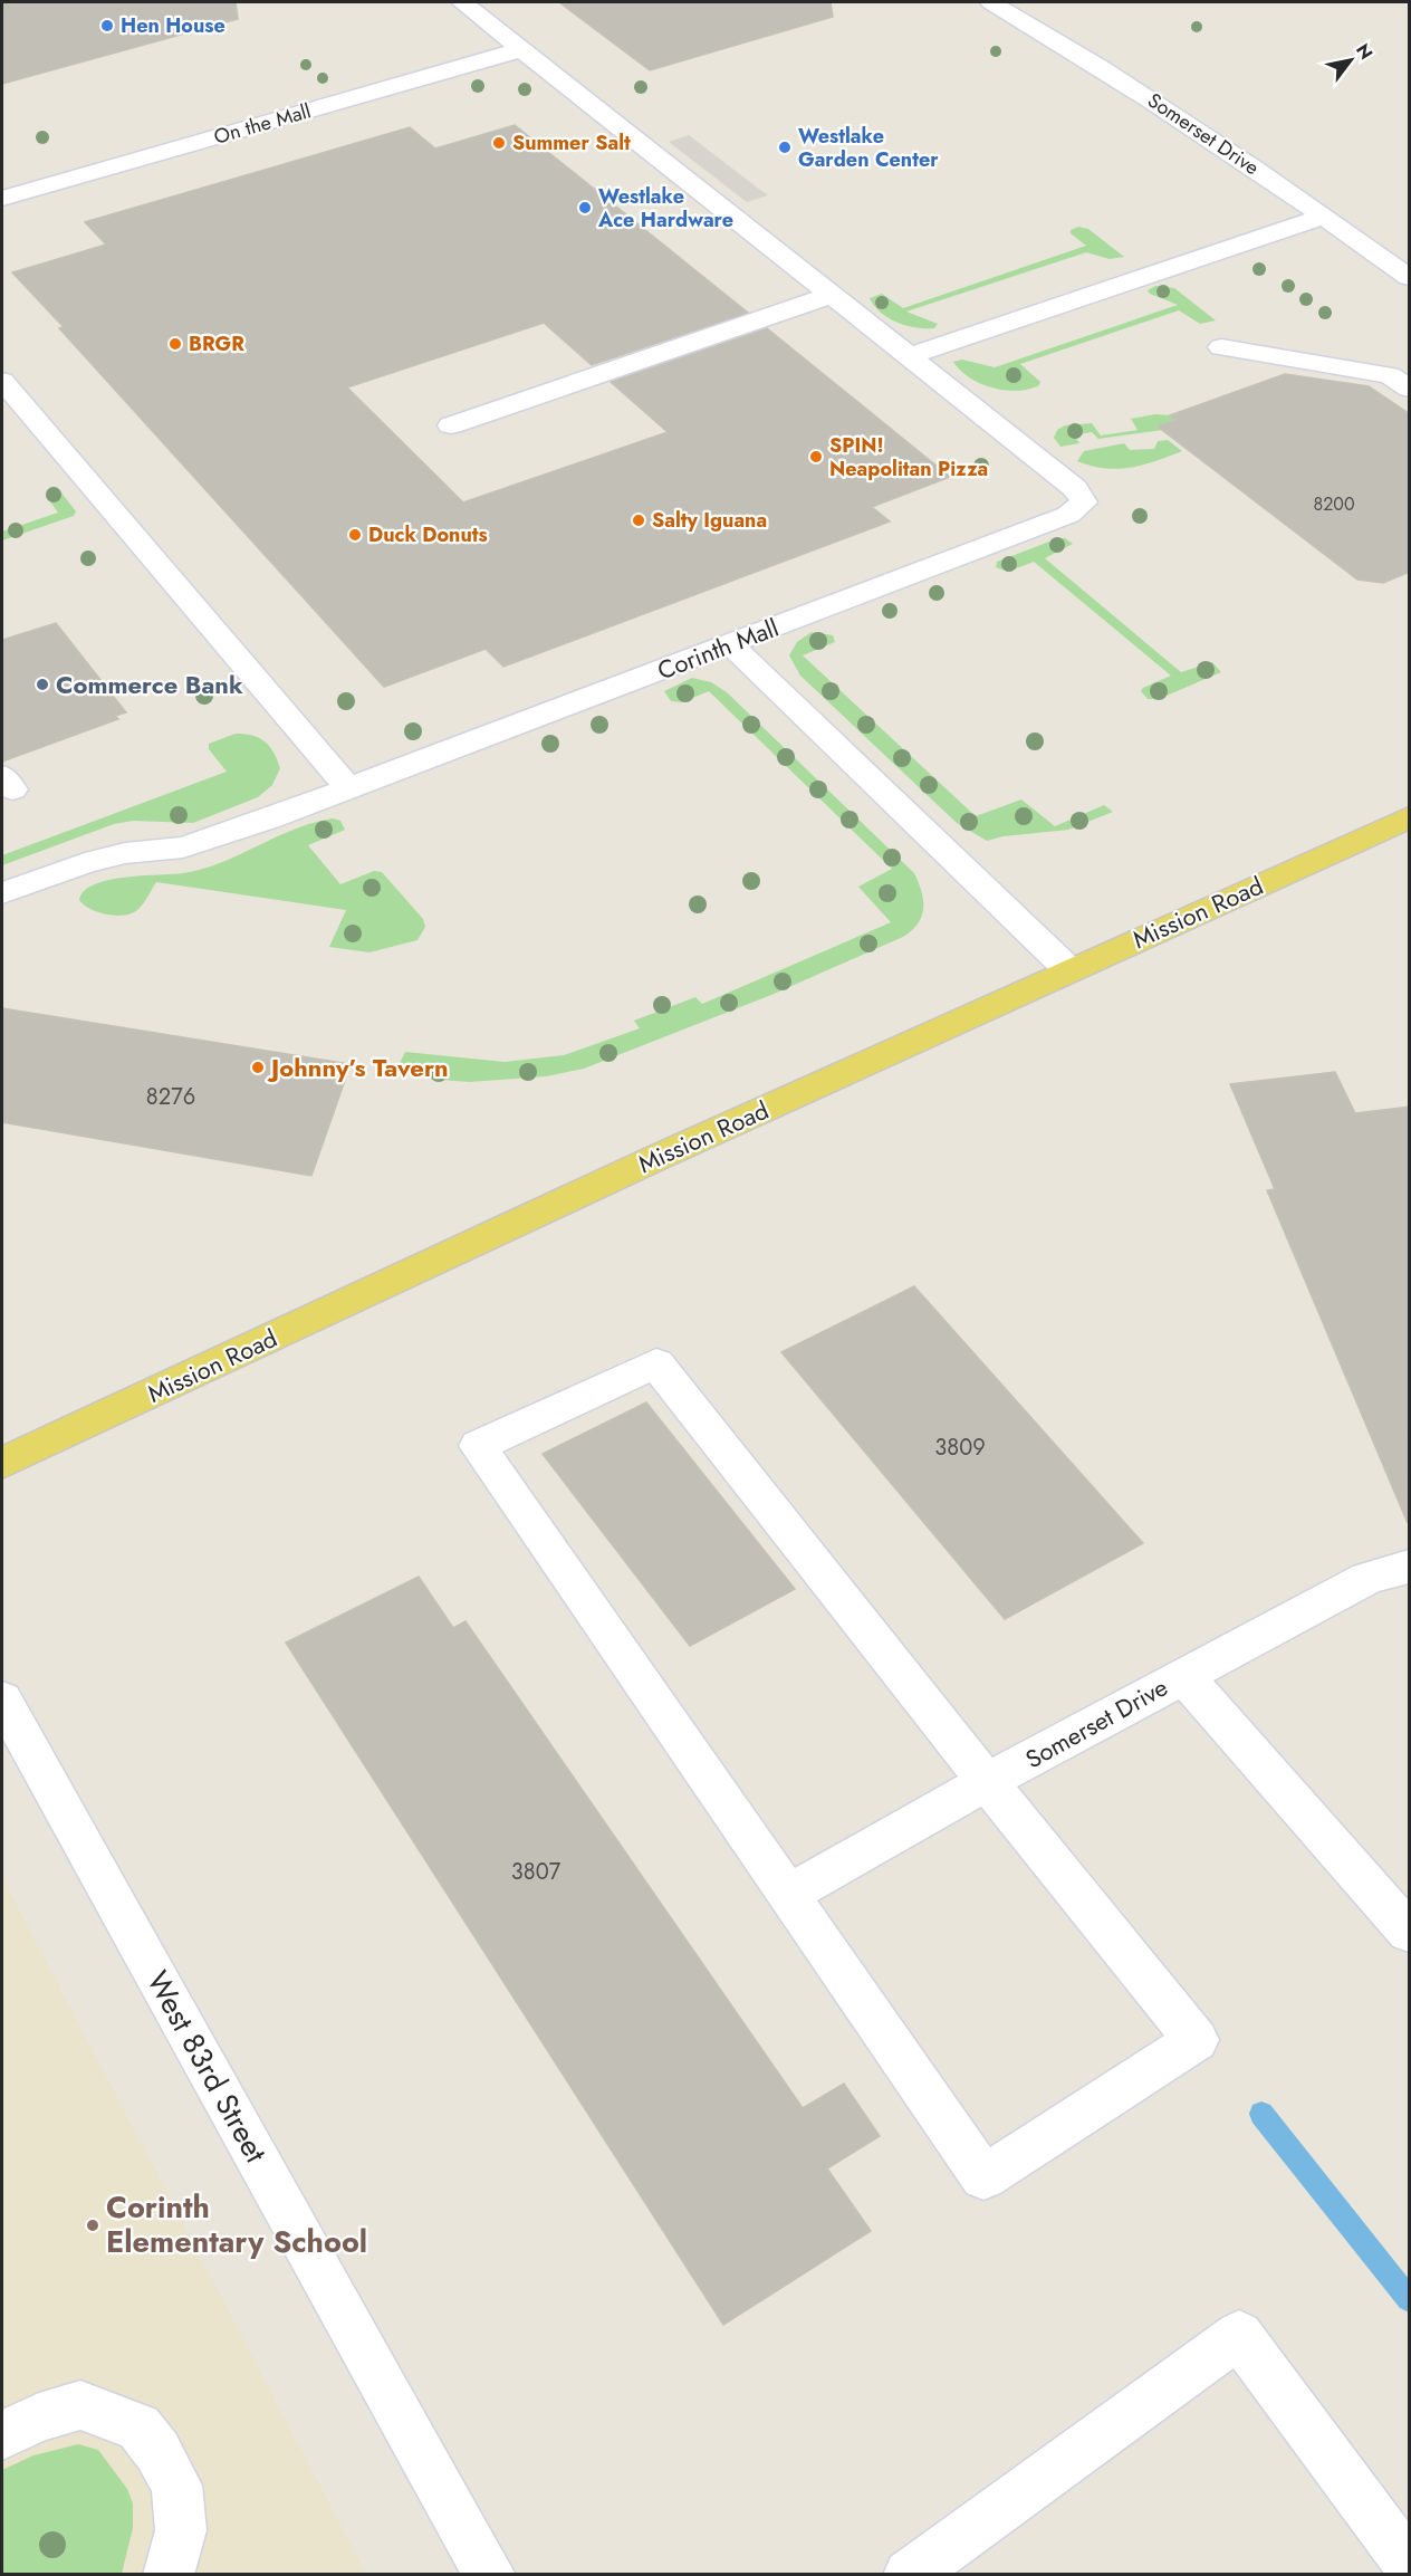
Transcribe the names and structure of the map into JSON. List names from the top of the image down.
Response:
{
  "streets": {
    "main road": ["Mission Road"],
    "street": [
      "On the Mall",
      "Somerset Drive",
      "Corinth Mall",
      "West 83rd Street"
    ]
  },
  "places": [
    "Hen House",
    "Summer Salt",
    "Westlake Garden Center",
    "Westlake Ace Hardware",
    "BRGR",
    "SPIN! Neapolitan Pizza",
    "Salty Iguana",
    "Duck Donuts",
    "Commerce Bank",
    "Johnny’s Tavern",
    "Corinth Elementary School"
  ],
  "house_numbers": [
    "8200",
    "8276",
    "3809",
    "3807"
  ],
  "north": "top right"
}
